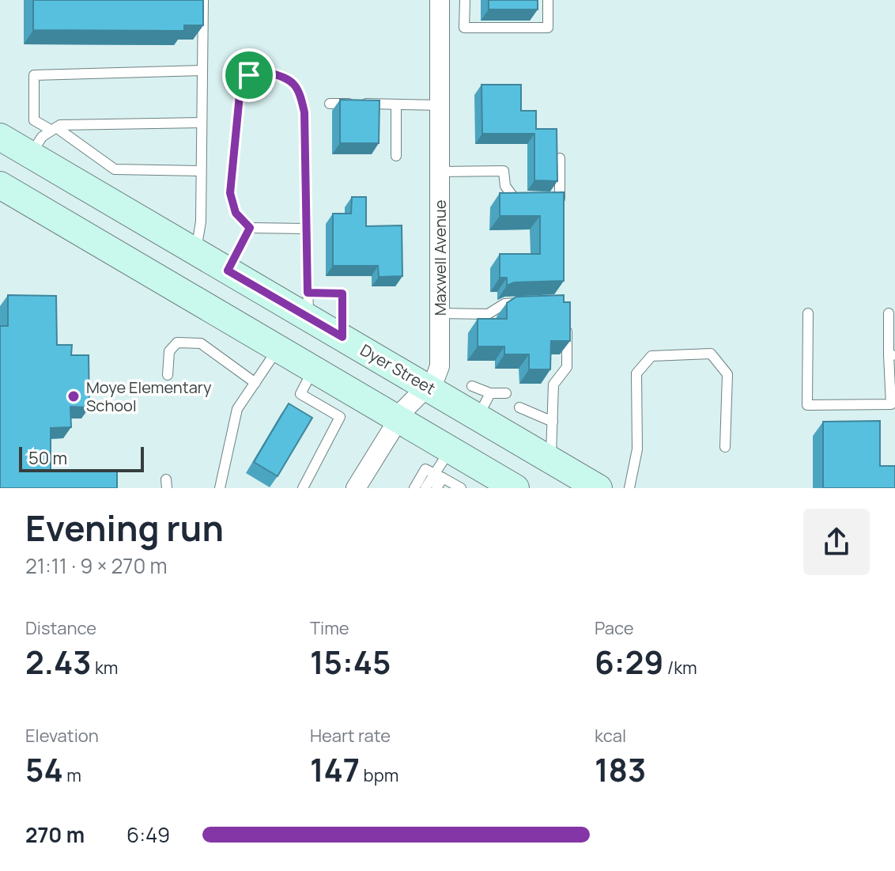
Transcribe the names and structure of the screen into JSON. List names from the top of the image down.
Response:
{
  "streets": {
    "main road": ["Dyer Street"],
    "street": ["Maxwell Avenue"]
  },
  "crossings": [
    ["Maxwell Avenue", "Dyer Street"]
  ],
  "places": ["Moye Elementary School"],
  "scale_bar": "50 m",
  "page": {
    "scale": "50 m",
    "heading": ["Evening run", "21:11 · 9 × 270 m"],
    "stats": [
      ["Distance", "2.43 km"],
      ["Time", "15:45"],
      ["Pace", "6:29 /km"],
      ["Elevation", "54 m"],
      ["Heart rate", "147 bpm"],
      ["kcal", "183"]
    ],
    "list": [
      {
        "name": "270 m",
        "note": "6:49"
      }
    ]
  }
}
